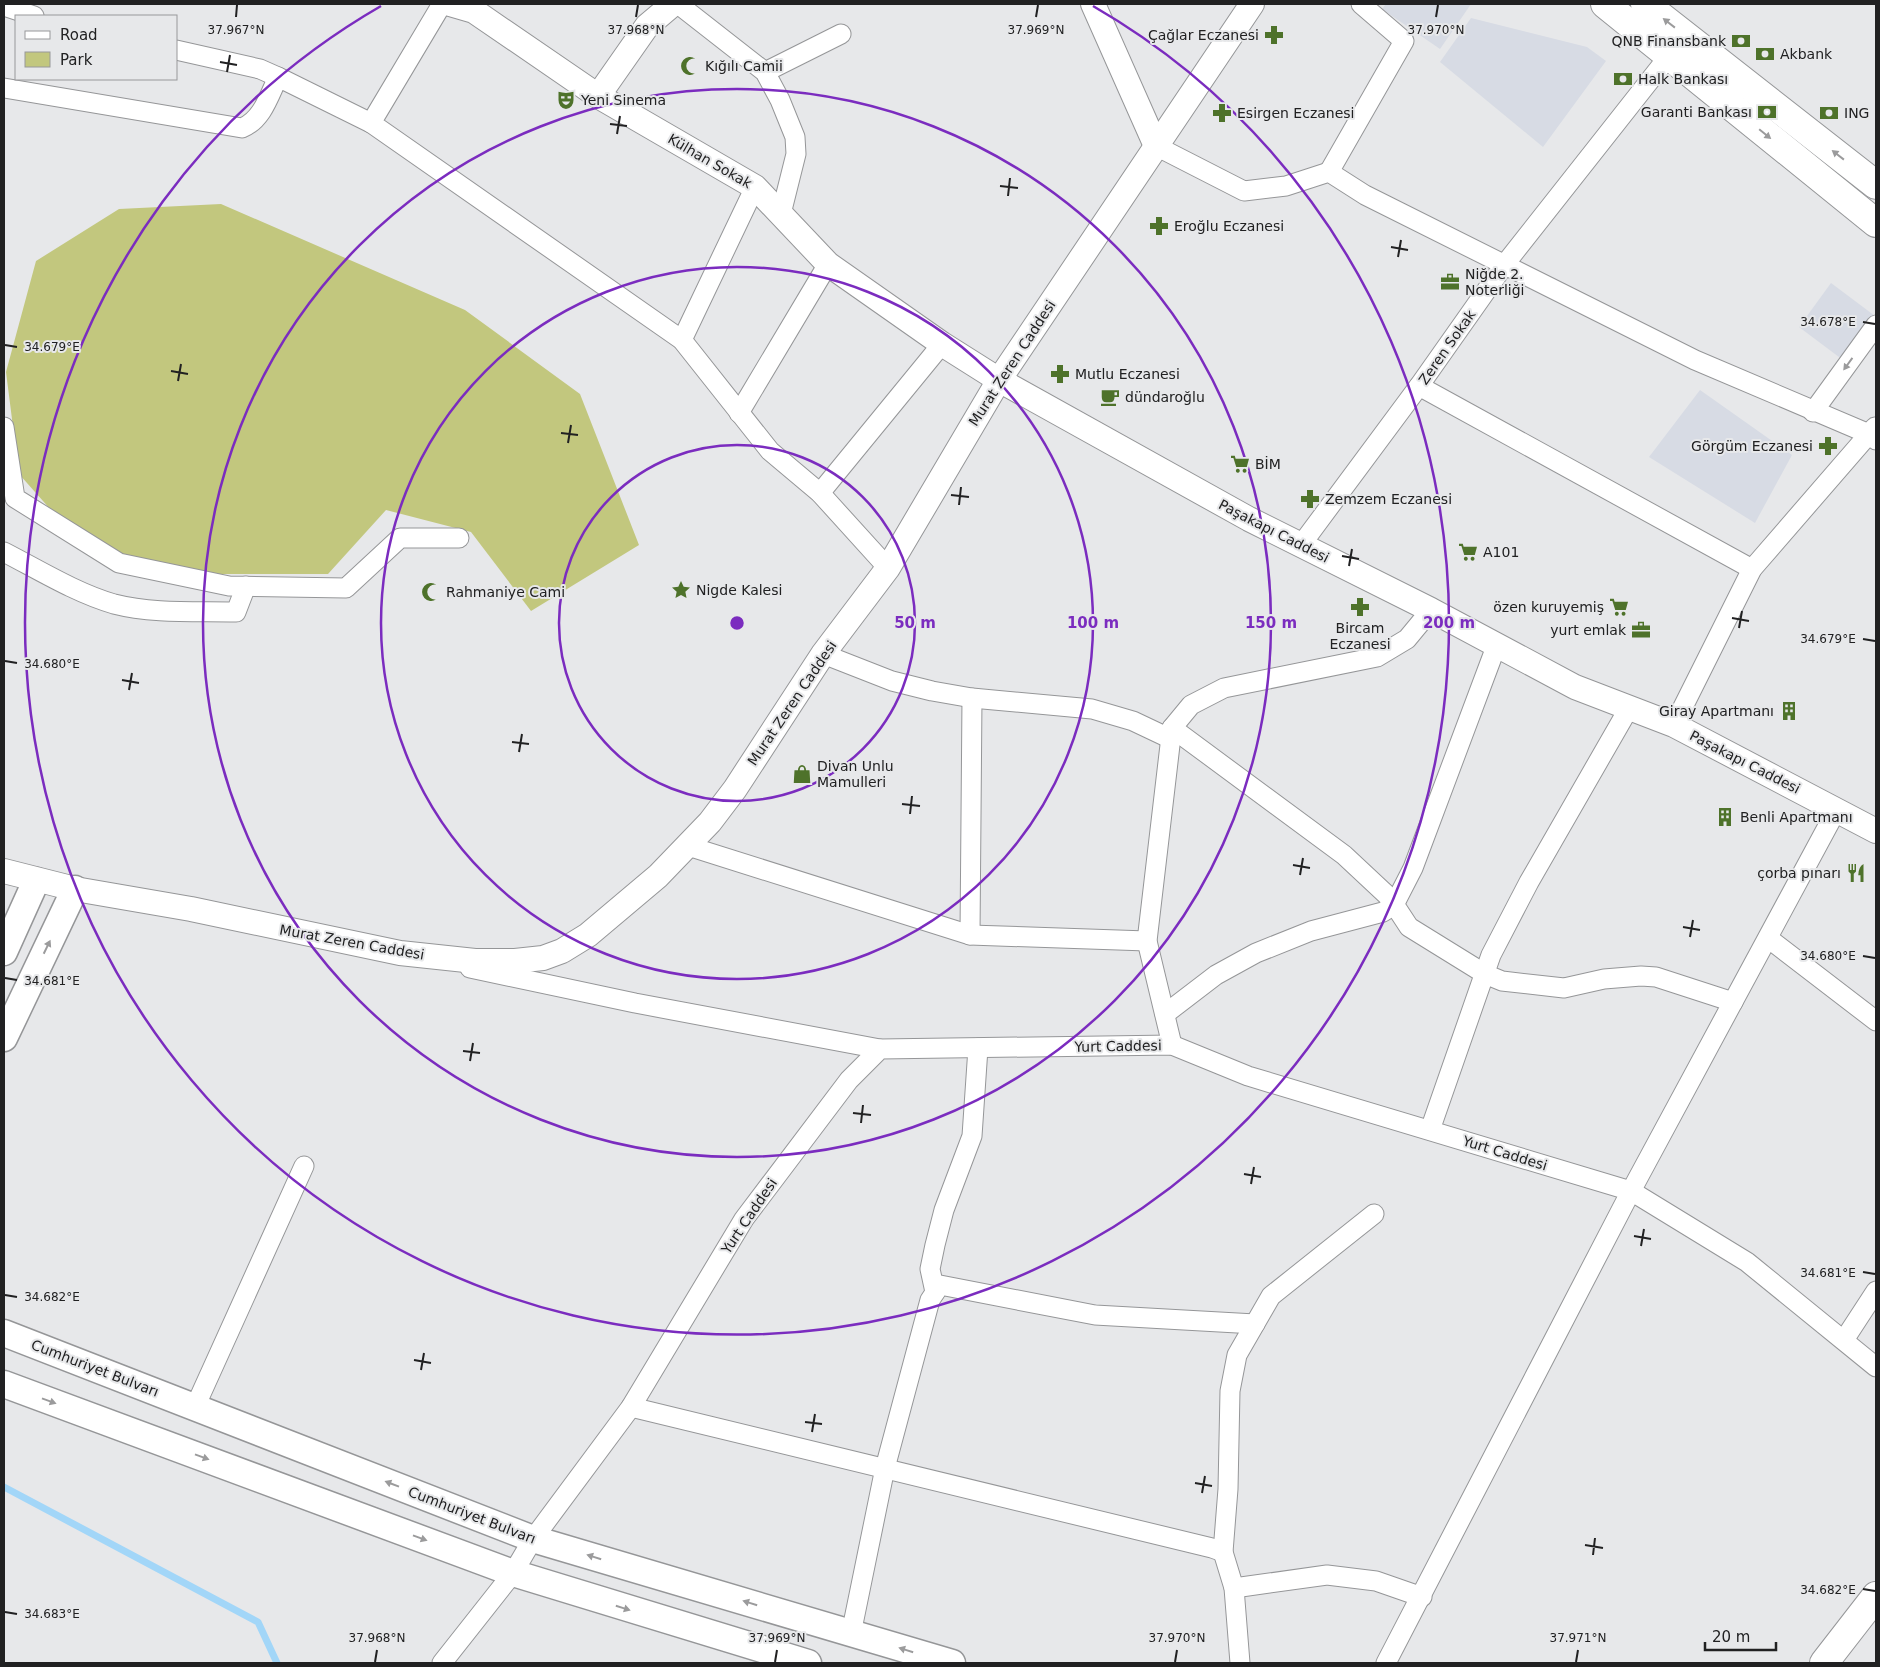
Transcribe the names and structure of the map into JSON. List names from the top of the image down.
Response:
{
  "streets": {
    "main road": ["Cumhuriyet Bulvarı"],
    "street": [
      "Külhan Sokak",
      "Zeren Sokak",
      "Murat Zeren Caddesi",
      "Paşakapı Caddesi",
      "Yurt Caddesi"
    ]
  },
  "crossings": [
    ["Külhan Sokak", "Murat Zeren Caddesi"],
    ["Külhan Sokak", "Paşakapı Caddesi"],
    ["Zeren Sokak", "Paşakapı Caddesi"],
    ["Murat Zeren Caddesi", "Paşakapı Caddesi"],
    ["Yurt Caddesi", "Cumhuriyet Bulvarı"]
  ],
  "places": {
    "pharmacy": [
      "Çağlar Eczanesi",
      "Esirgen Eczanesi",
      "Eroğlu Eczanesi",
      "Mutlu Eczanesi",
      "Görgüm Eczanesi",
      "Zemzem Eczanesi",
      "Bircam Eczanesi"
    ],
    "bank": [
      "QNB Finansbank",
      "Akbank",
      "Halk Bankası",
      "Garanti Bankası",
      "ING"
    ],
    "mosque": ["Kığılı Camii", "Rahmaniye Cami"],
    "theatre": ["Yeni Sinema"],
    "office": ["Niğde 2. Noterliği", "yurt emlak"],
    "cafe": ["dündaroğlu"],
    "supermarket": ["BİM", "A101", "özen kuruyemiş"],
    "place": ["Nigde Kalesi"],
    "building": ["Giray Apartmanı", "Benli Apartmanı"],
    "shop": ["Divan Unlu Mamulleri"],
    "restaurant": ["çorba pınarı"]
  },
  "legend": ["Road", "Park"],
  "scale_bar": "20 m",
  "coordinates": [
    "37.968°N",
    "37.969°N",
    "37.970°N",
    "37.967°N",
    "34.678°E",
    "34.679°E",
    "34.680°E",
    "34.681°E",
    "34.682°E",
    "34.683°E",
    "37.971°N"
  ],
  "rings": [
    "50 m",
    "100 m",
    "150 m",
    "200 m"
  ]
}
